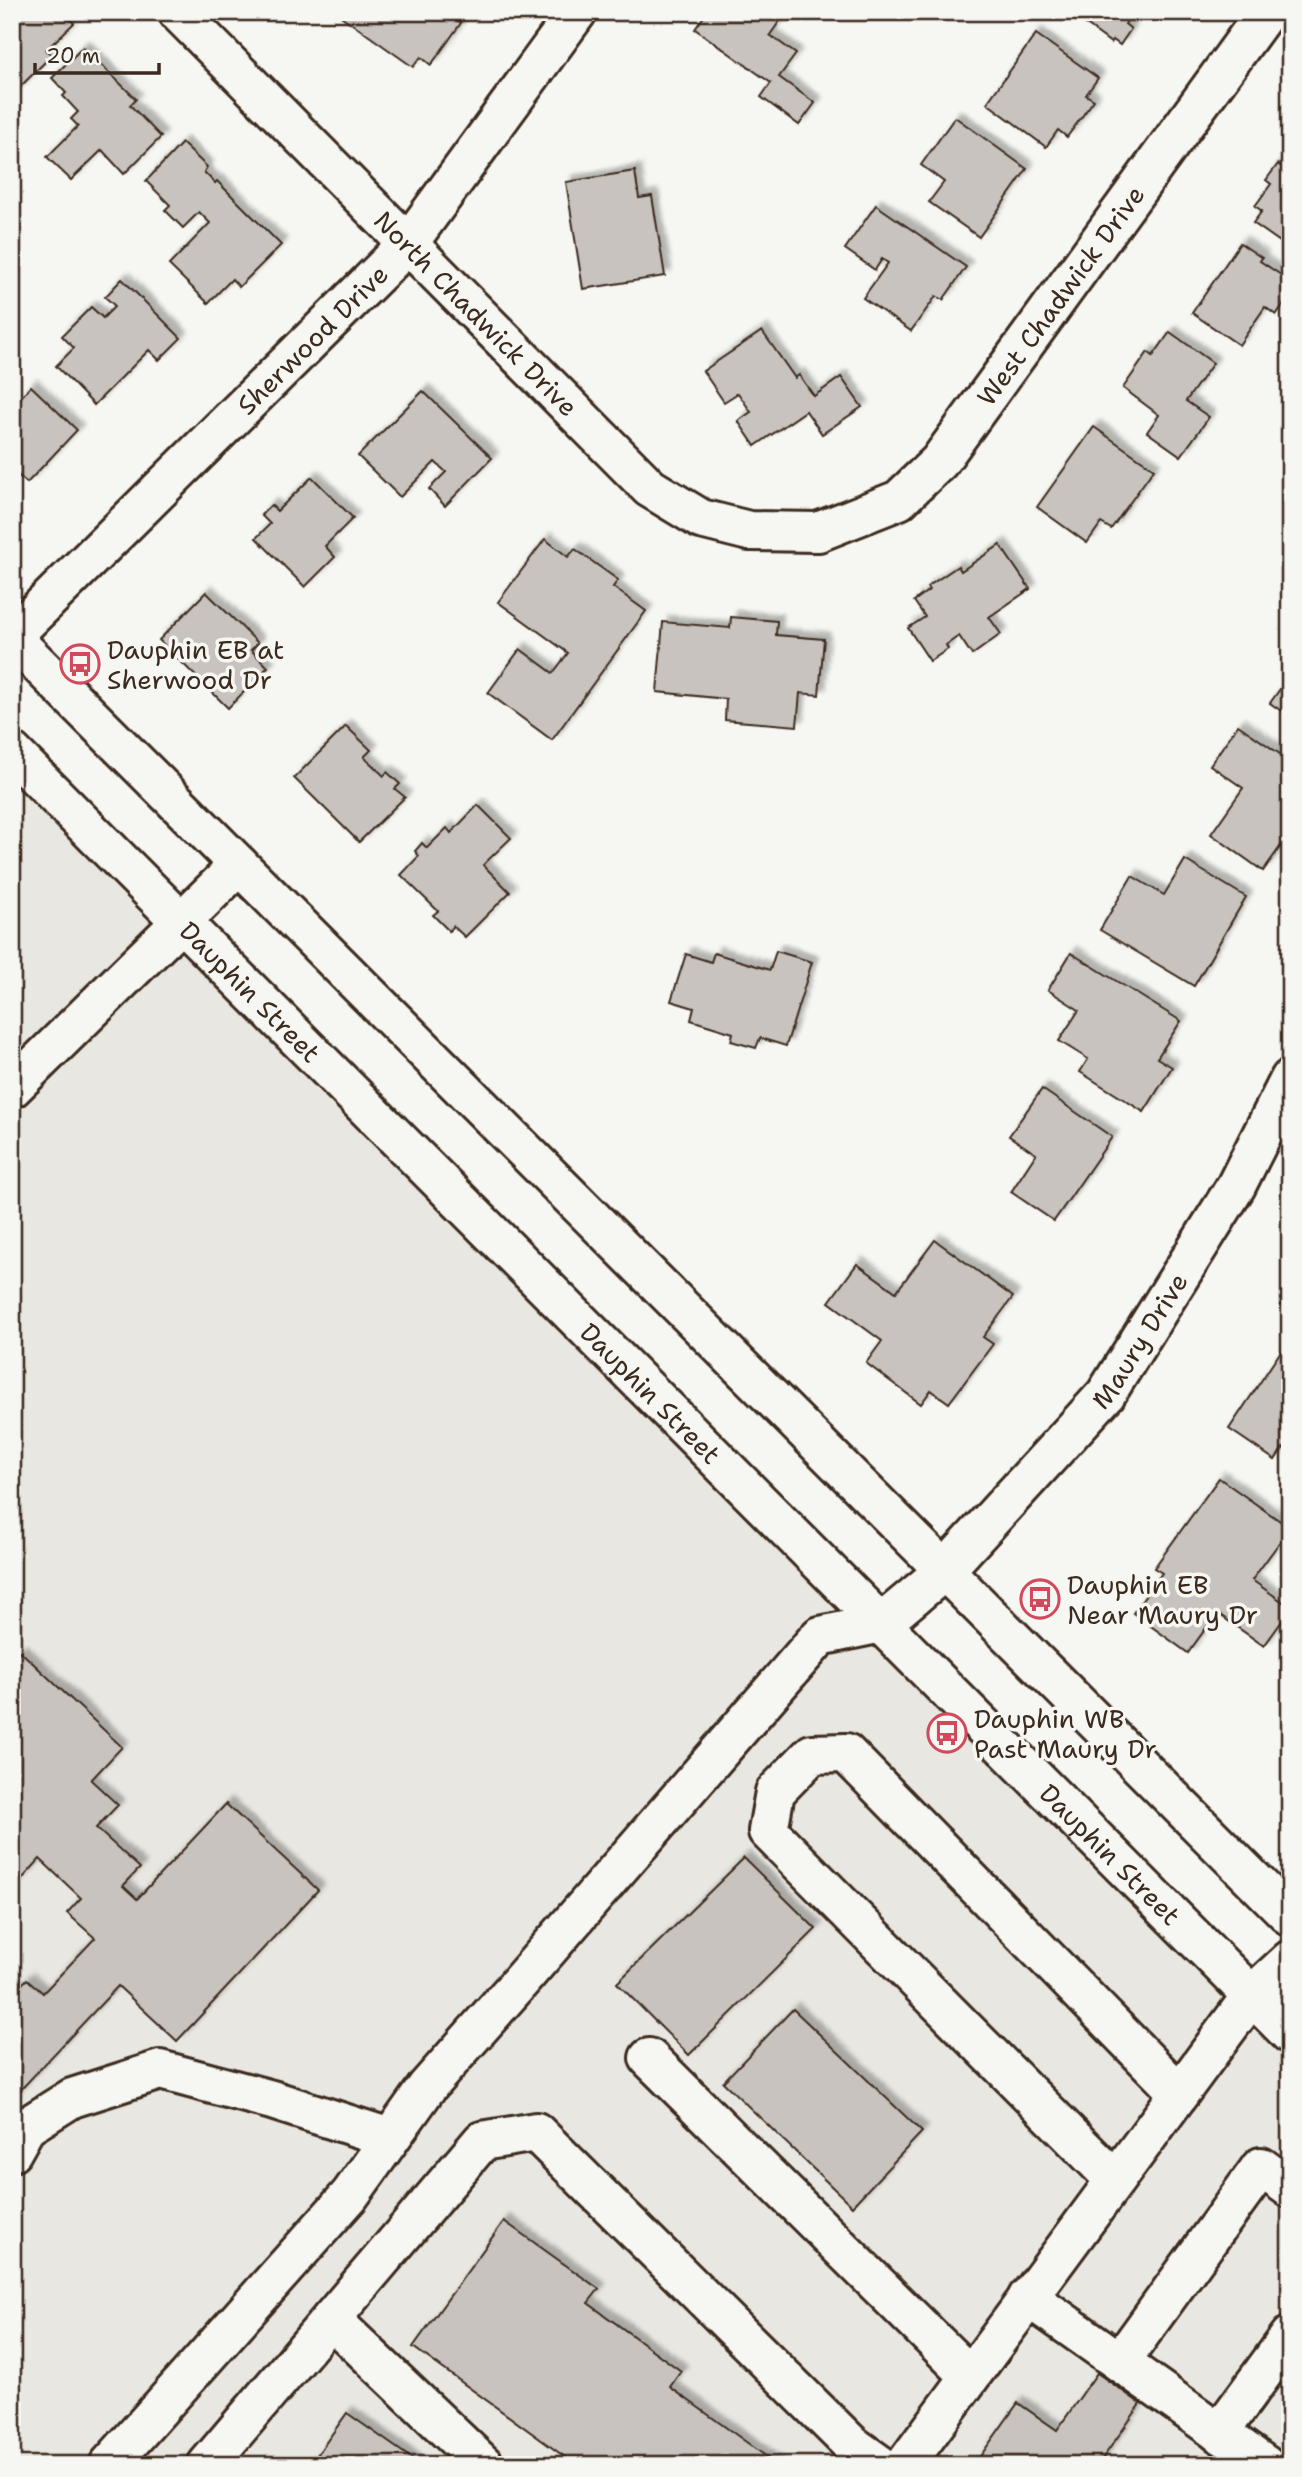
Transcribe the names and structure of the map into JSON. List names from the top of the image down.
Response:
{
  "streets": {
    "main road": [
      "West Chadwick Drive",
      "North Chadwick Drive",
      "Sherwood Drive",
      "Dauphin Street",
      "Maury Drive"
    ]
  },
  "crossings": [
    ["West Chadwick Drive", "North Chadwick Drive"],
    ["North Chadwick Drive", "Sherwood Drive"],
    ["Dauphin Street", "Maury Drive"]
  ],
  "places": {
    "bus stop": ["Dauphin EB at Sherwood Dr", "Dauphin EB Near Maury Dr", "Dauphin WB Past Maury Dr"]
  },
  "scale_bar": "20 m"
}
